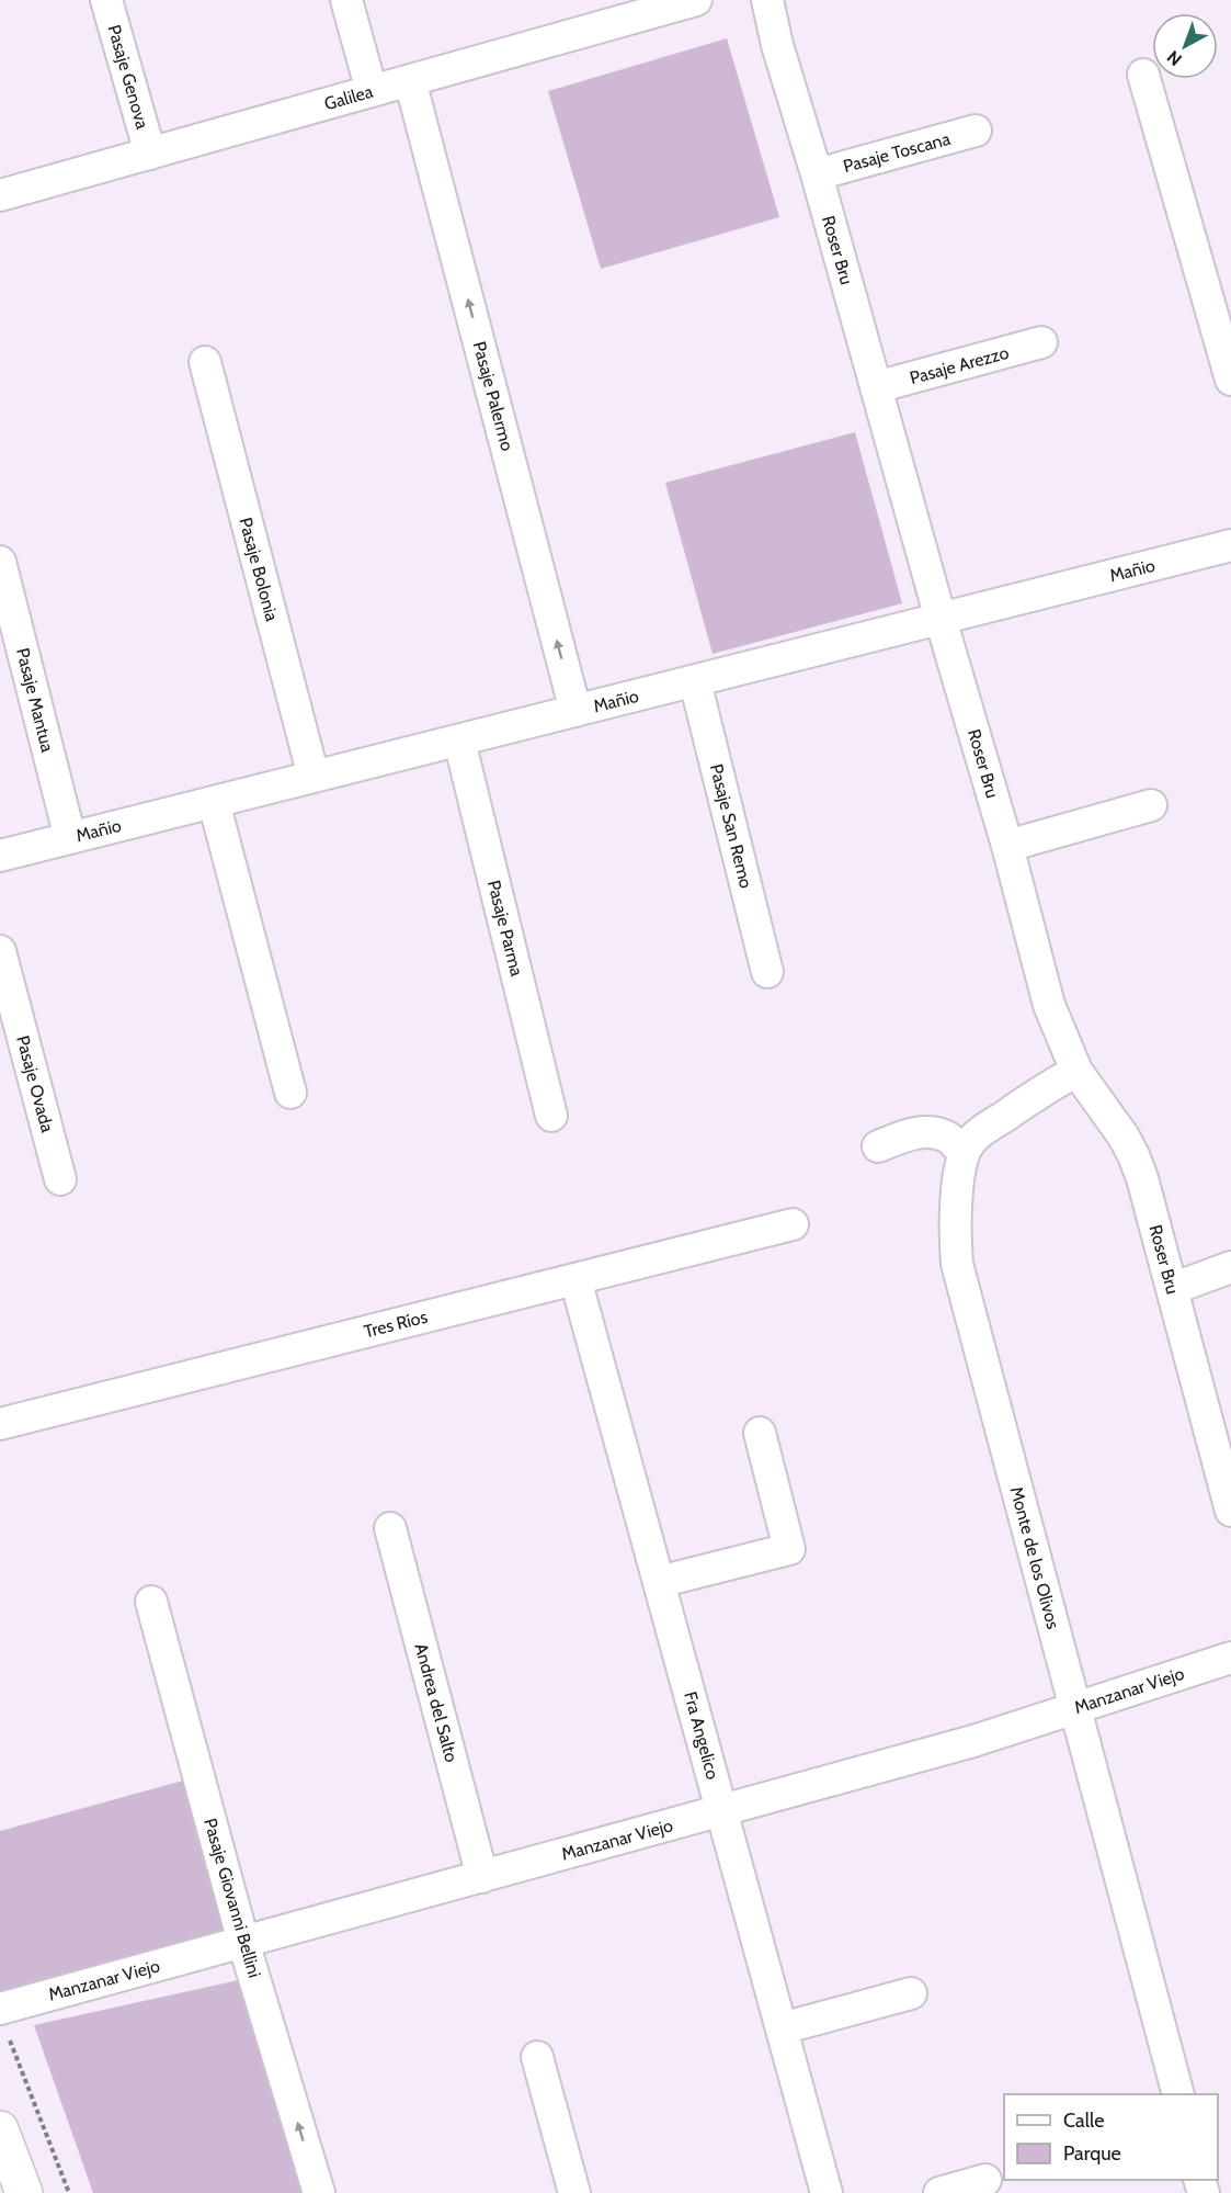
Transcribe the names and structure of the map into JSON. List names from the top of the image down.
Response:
{
  "streets": {
    "street": [
      "Pasaje Genova",
      "Galilea",
      "Pasaje Toscana",
      "Roser Bru",
      "Pasaje Arezzo",
      "Pasaje Palermo",
      "Pasaje Bolonia",
      "Mañio",
      "Pasaje Mantua",
      "Pasaje San Remo",
      "Pasaje Parma",
      "Pasaje Ovada",
      "Tres Ríos",
      "Monte de los Olivos",
      "Manzanar Viejo",
      "Andrea del Salto",
      "Fra Angelico",
      "Pasaje Giovanni Bellini"
    ]
  },
  "crossings": [
    ["Pasaje Genova", "Galilea"],
    ["Galilea", "Pasaje Palermo"],
    ["Pasaje Toscana", "Roser Bru"],
    ["Roser Bru", "Pasaje Arezzo"],
    ["Roser Bru", "Mañio"],
    ["Pasaje Palermo", "Mañio"],
    ["Pasaje Bolonia", "Mañio"],
    ["Mañio", "Pasaje Mantua"],
    ["Mañio", "Pasaje San Remo"],
    ["Mañio", "Pasaje Parma"],
    ["Tres Ríos", "Fra Angelico"],
    ["Monte de los Olivos", "Manzanar Viejo"],
    ["Manzanar Viejo", "Andrea del Salto"],
    ["Manzanar Viejo", "Fra Angelico"],
    ["Manzanar Viejo", "Pasaje Giovanni Bellini"]
  ],
  "one_way": ["Pasaje Palermo", "Pasaje Giovanni Bellini"],
  "legend": ["Calle", "Parque"],
  "north": "bottom left"
}
